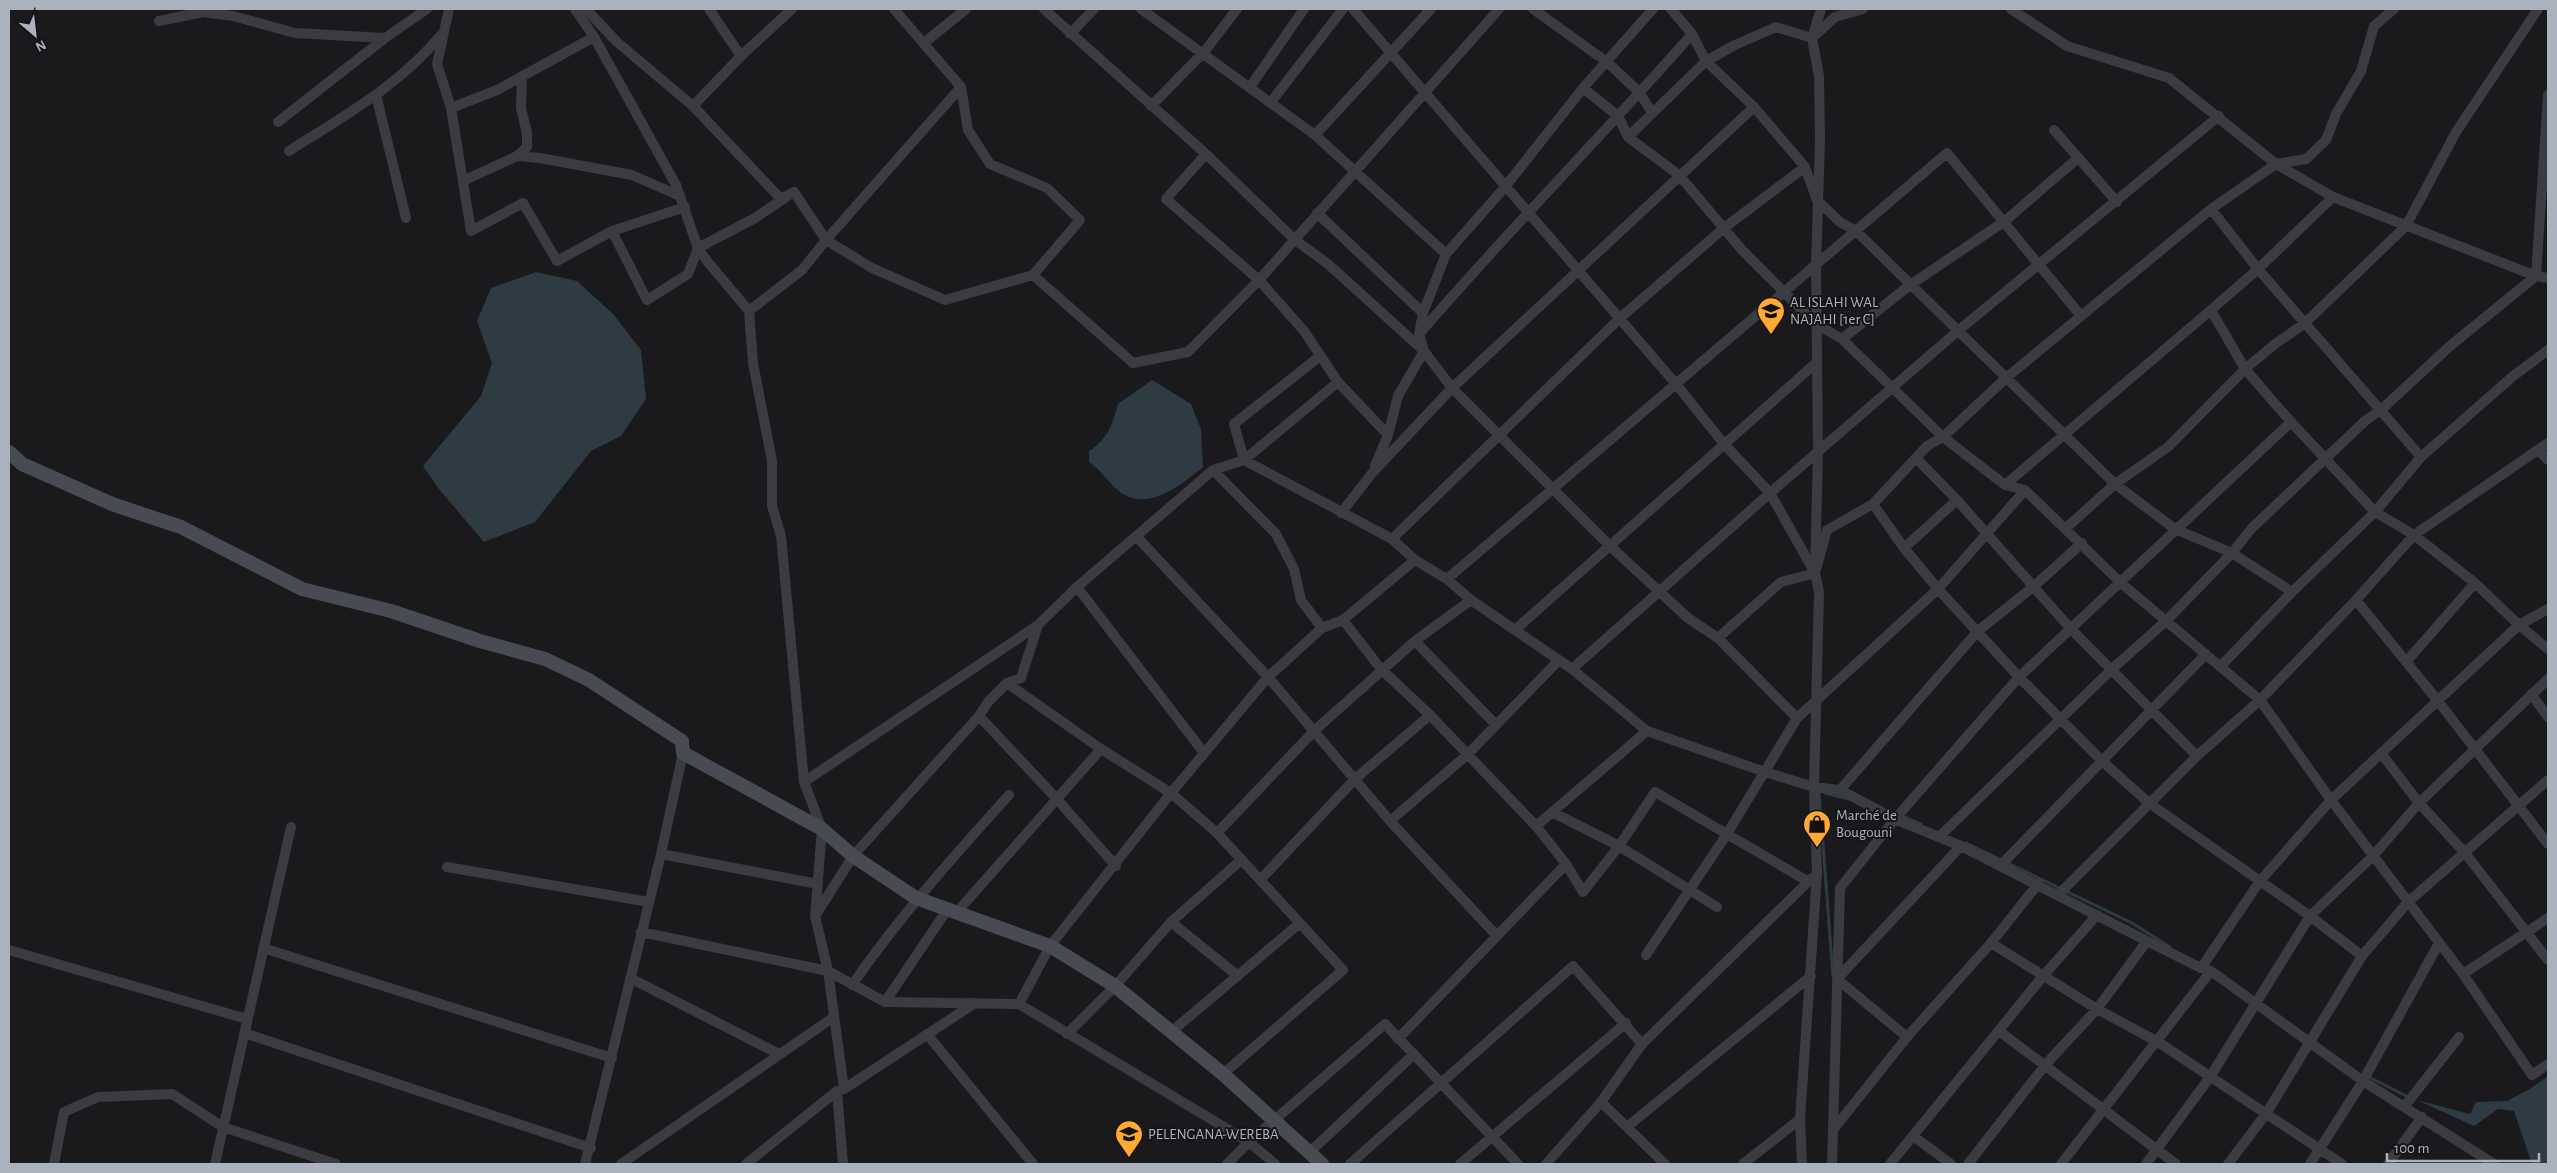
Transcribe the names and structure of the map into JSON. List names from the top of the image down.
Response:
{
  "places": {
    "school or university": ["AL ISLAHI WAL NAJAHI [1er C]", "PELENGANA-WEREBA"],
    "shop": ["Marché de Bougouni"]
  },
  "scale_bar": "100 m",
  "north": "bottom right"
}
